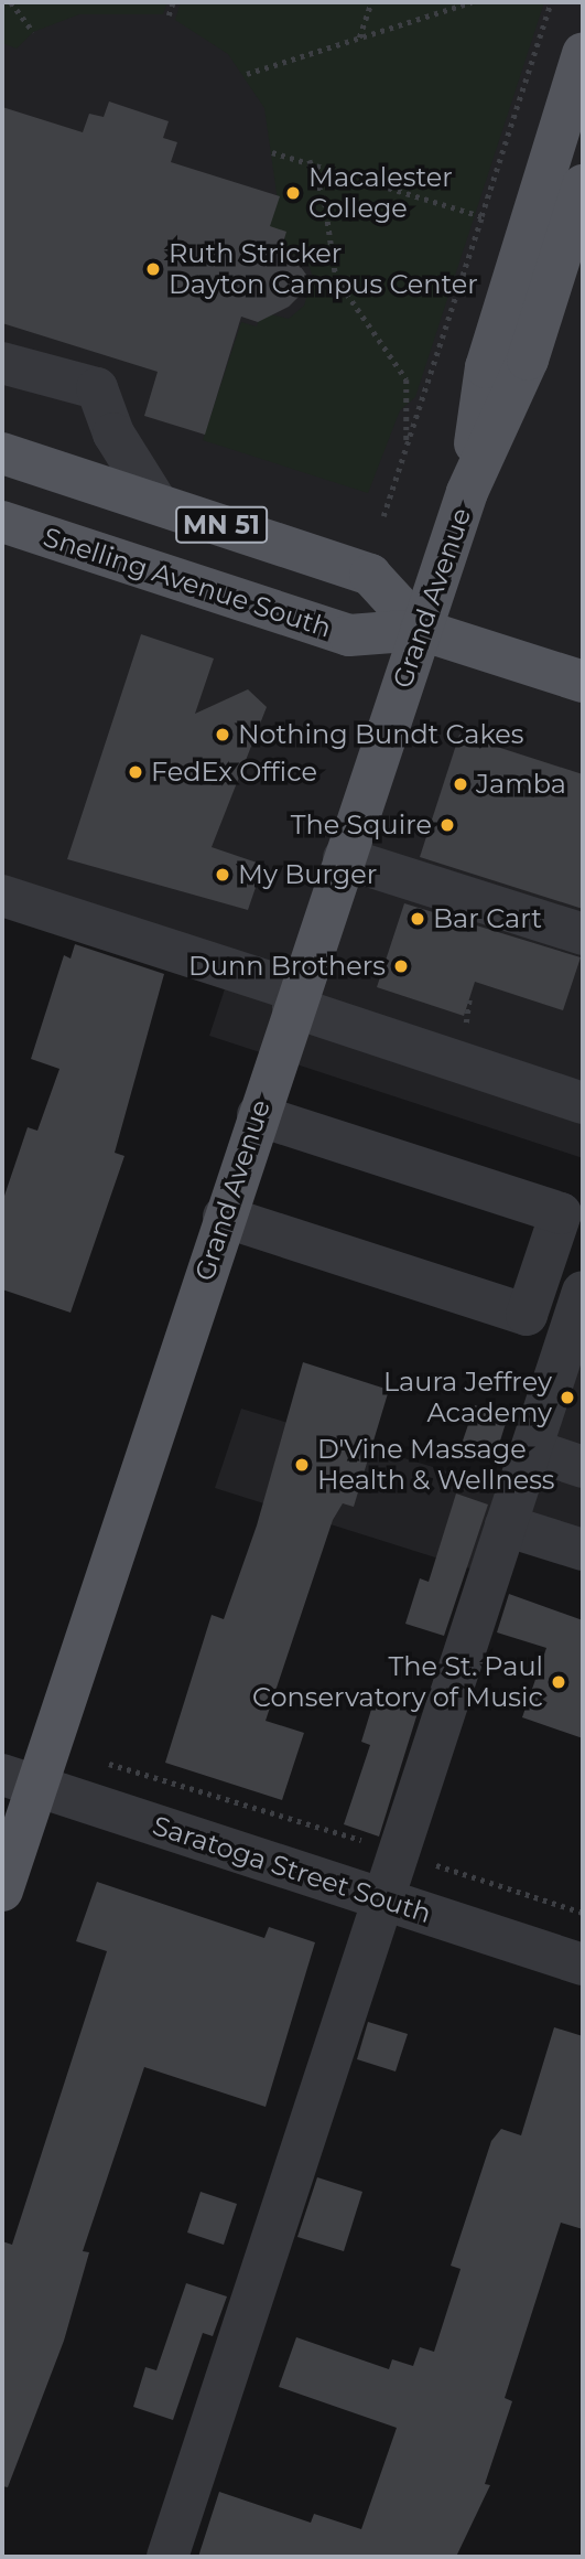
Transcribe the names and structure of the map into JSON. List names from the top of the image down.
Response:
{
  "streets": {
    "main road": ["MN 51", "Snelling Avenue South", "Grand Avenue"],
    "street": ["Saratoga Street South"]
  },
  "crossings": [
    ["Snelling Avenue South", "Grand Avenue"],
    ["Grand Avenue", "Saratoga Street South"]
  ],
  "places": [
    "Macalester College",
    "Ruth Stricker Dayton Campus Center",
    "Nothing Bundt Cakes",
    "FedEx Office",
    "Jamba",
    "The Squire",
    "My Burger",
    "Bar Cart",
    "Dunn Brothers",
    "Laura Jeffrey Academy",
    "D'Vine Massage Health & Wellness",
    "The St. Paul Conservatory of Music"
  ]
}
